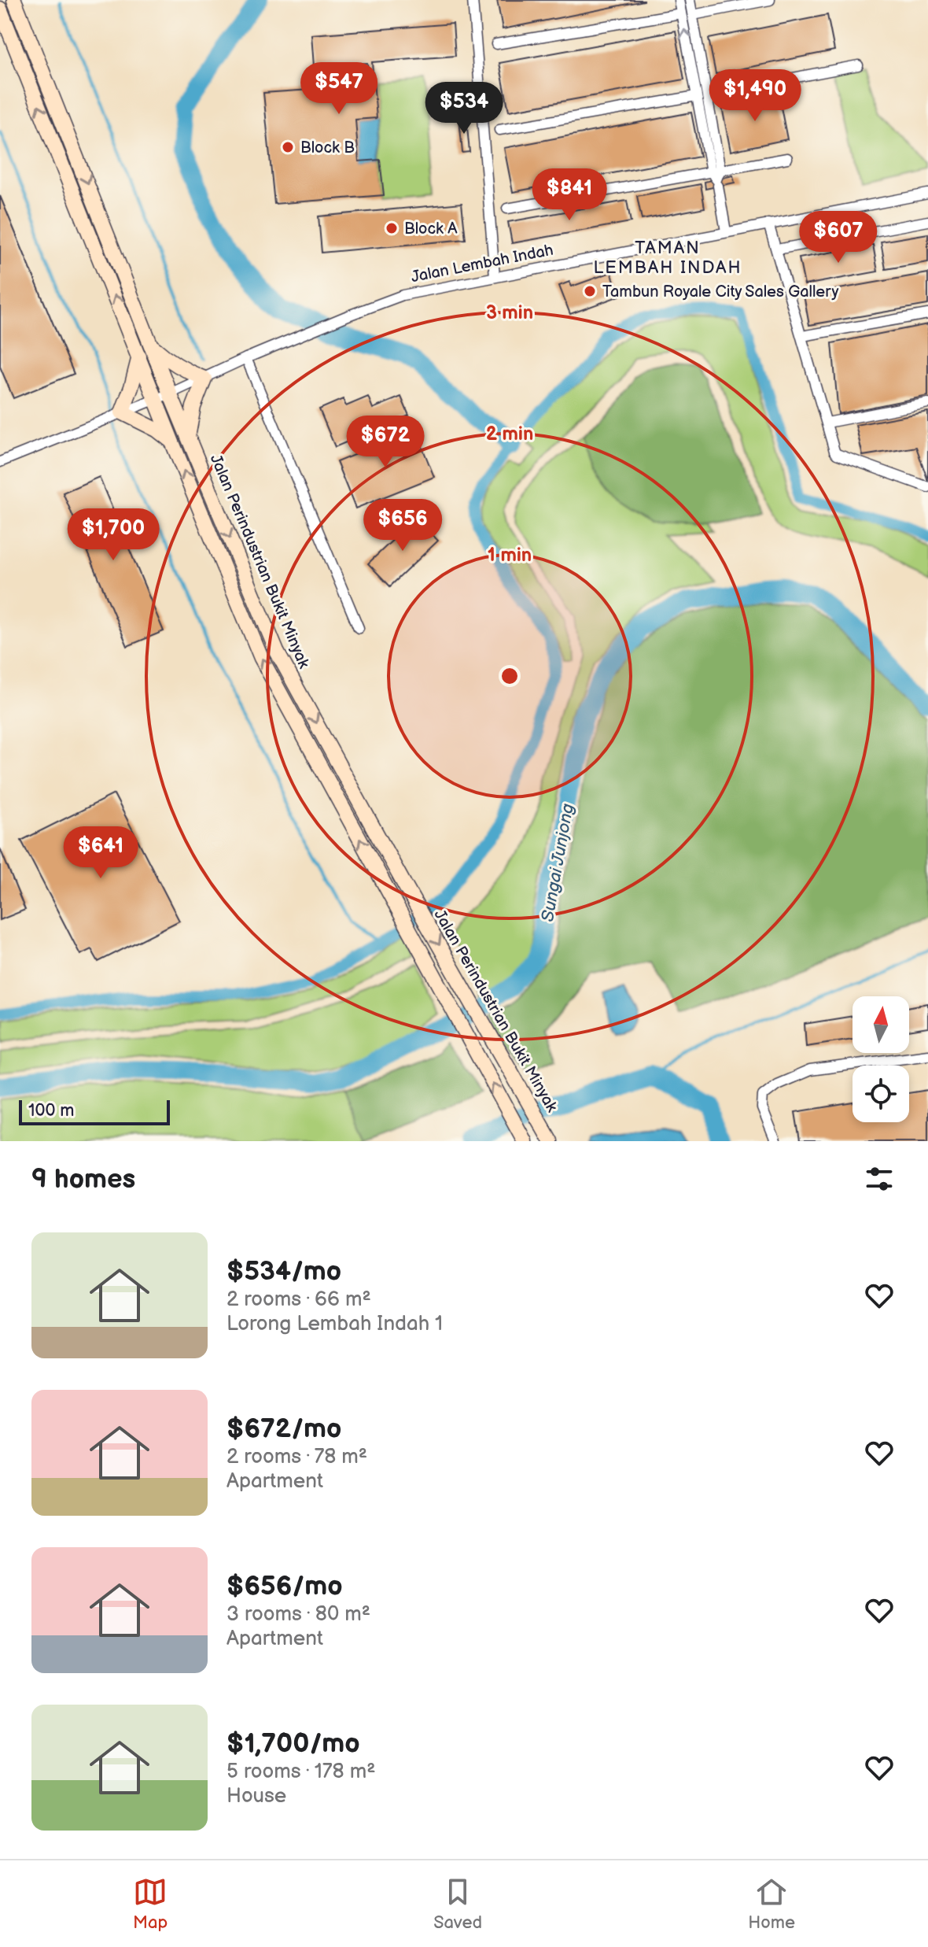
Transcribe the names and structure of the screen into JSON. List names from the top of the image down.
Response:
{
  "streets": {
    "main road": ["Jalan Perindustrian Bukit Minyak"],
    "street": ["Jalan Lembah Indah"]
  },
  "crossings": [
    ["Jalan Lembah Indah", "Jalan Perindustrian Bukit Minyak"]
  ],
  "districts": ["TAMAN LEMBAH INDAH"],
  "water": ["Sungai Junjong"],
  "places": ["Block B", "Block A", "Tambun Royale City Sales Gallery"],
  "scale_bar": "100 m",
  "north": "top",
  "page": {
    "price": [
      "$547",
      "$1,490",
      "$534",
      "$841",
      "$607",
      "$672",
      "$656",
      "$1,700",
      "$641"
    ],
    "scale": "100 m",
    "heading": "9 homes",
    "list": [
      {
        "name": "$534/mo",
        "note": "2 rooms · 66 m² · Lorong Lembah Indah 1"
      },
      {
        "name": "$672/mo",
        "note": "2 rooms · 78 m² · Apartment"
      },
      {
        "name": "$656/mo",
        "note": "3 rooms · 80 m² · Apartment"
      },
      {
        "name": "$1,700/mo",
        "note": "5 rooms · 178 m² · House"
      }
    ],
    "tabs": ["Map", "Saved", "Home"]
  },
  "rings": ["3 min", "2 min", "1 min"]
}
